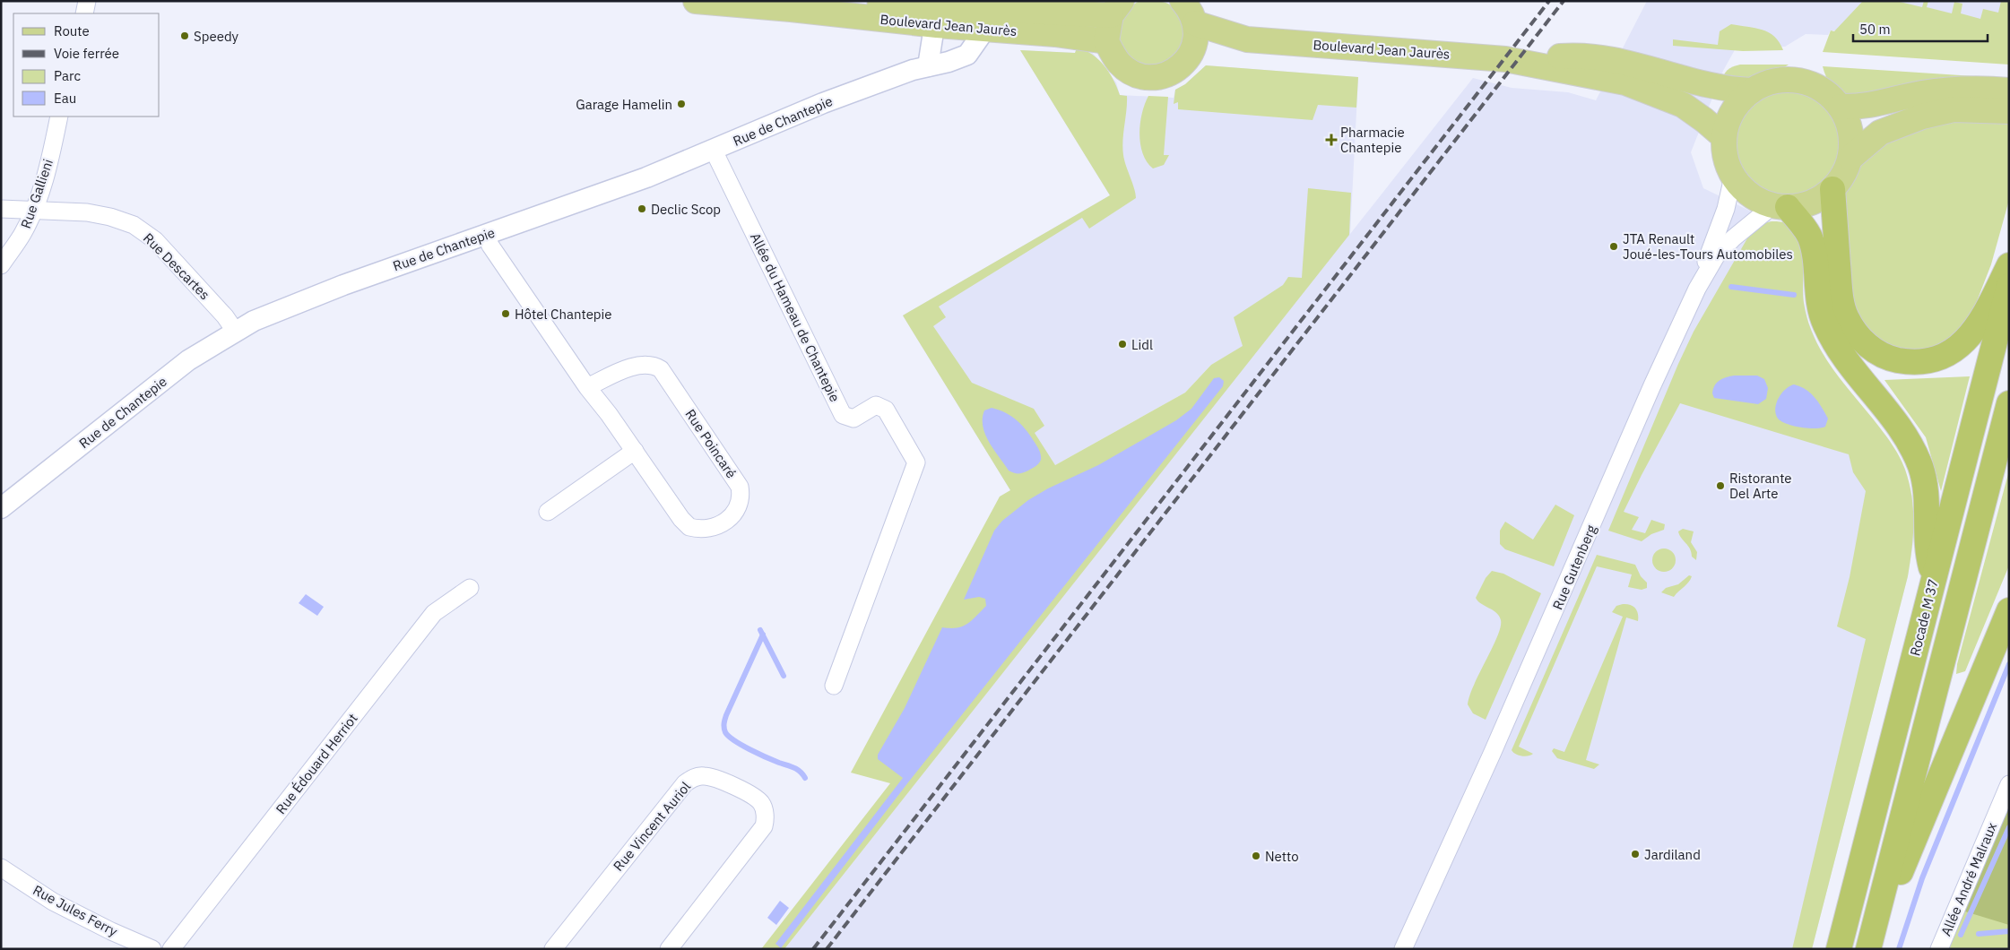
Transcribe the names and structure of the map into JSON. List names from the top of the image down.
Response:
{
  "streets": {
    "highway": ["Rocade M 37"],
    "main road": ["Boulevard Jean Jaurès"],
    "street": [
      "Rue de Chantepie",
      "Rue Gallieni",
      "Rue Descartes",
      "Allée du Hameau de Chantepie",
      "Rue Poincaré",
      "Rue Gutenberg",
      "Rue Édouard Herriot",
      "Rue Vincent Auriol",
      "Allée André Malraux",
      "Rue Jules Ferry"
    ]
  },
  "crossings": [
    ["Boulevard Jean Jaurès", "Rue de Chantepie"],
    ["Boulevard Jean Jaurès", "Rue Gutenberg"],
    ["Rue de Chantepie", "Rue Descartes"],
    ["Rue de Chantepie", "Allée du Hameau de Chantepie"],
    ["Rue de Chantepie", "Rue Poincaré"],
    ["Rue Gallieni", "Rue Descartes"]
  ],
  "places": {
    "other": [
      "Speedy",
      "Garage Hamelin",
      "Declic Scop",
      "JTA Renault Joué-les-Tours Automobiles",
      "Hôtel Chantepie",
      "Lidl",
      "Ristorante Del Arte",
      "Jardiland",
      "Netto"
    ],
    "health": ["Pharmacie Chantepie"]
  },
  "legend": [
    "Route",
    "Voie ferrée",
    "Parc",
    "Eau"
  ],
  "scale_bar": "50 m"
}
